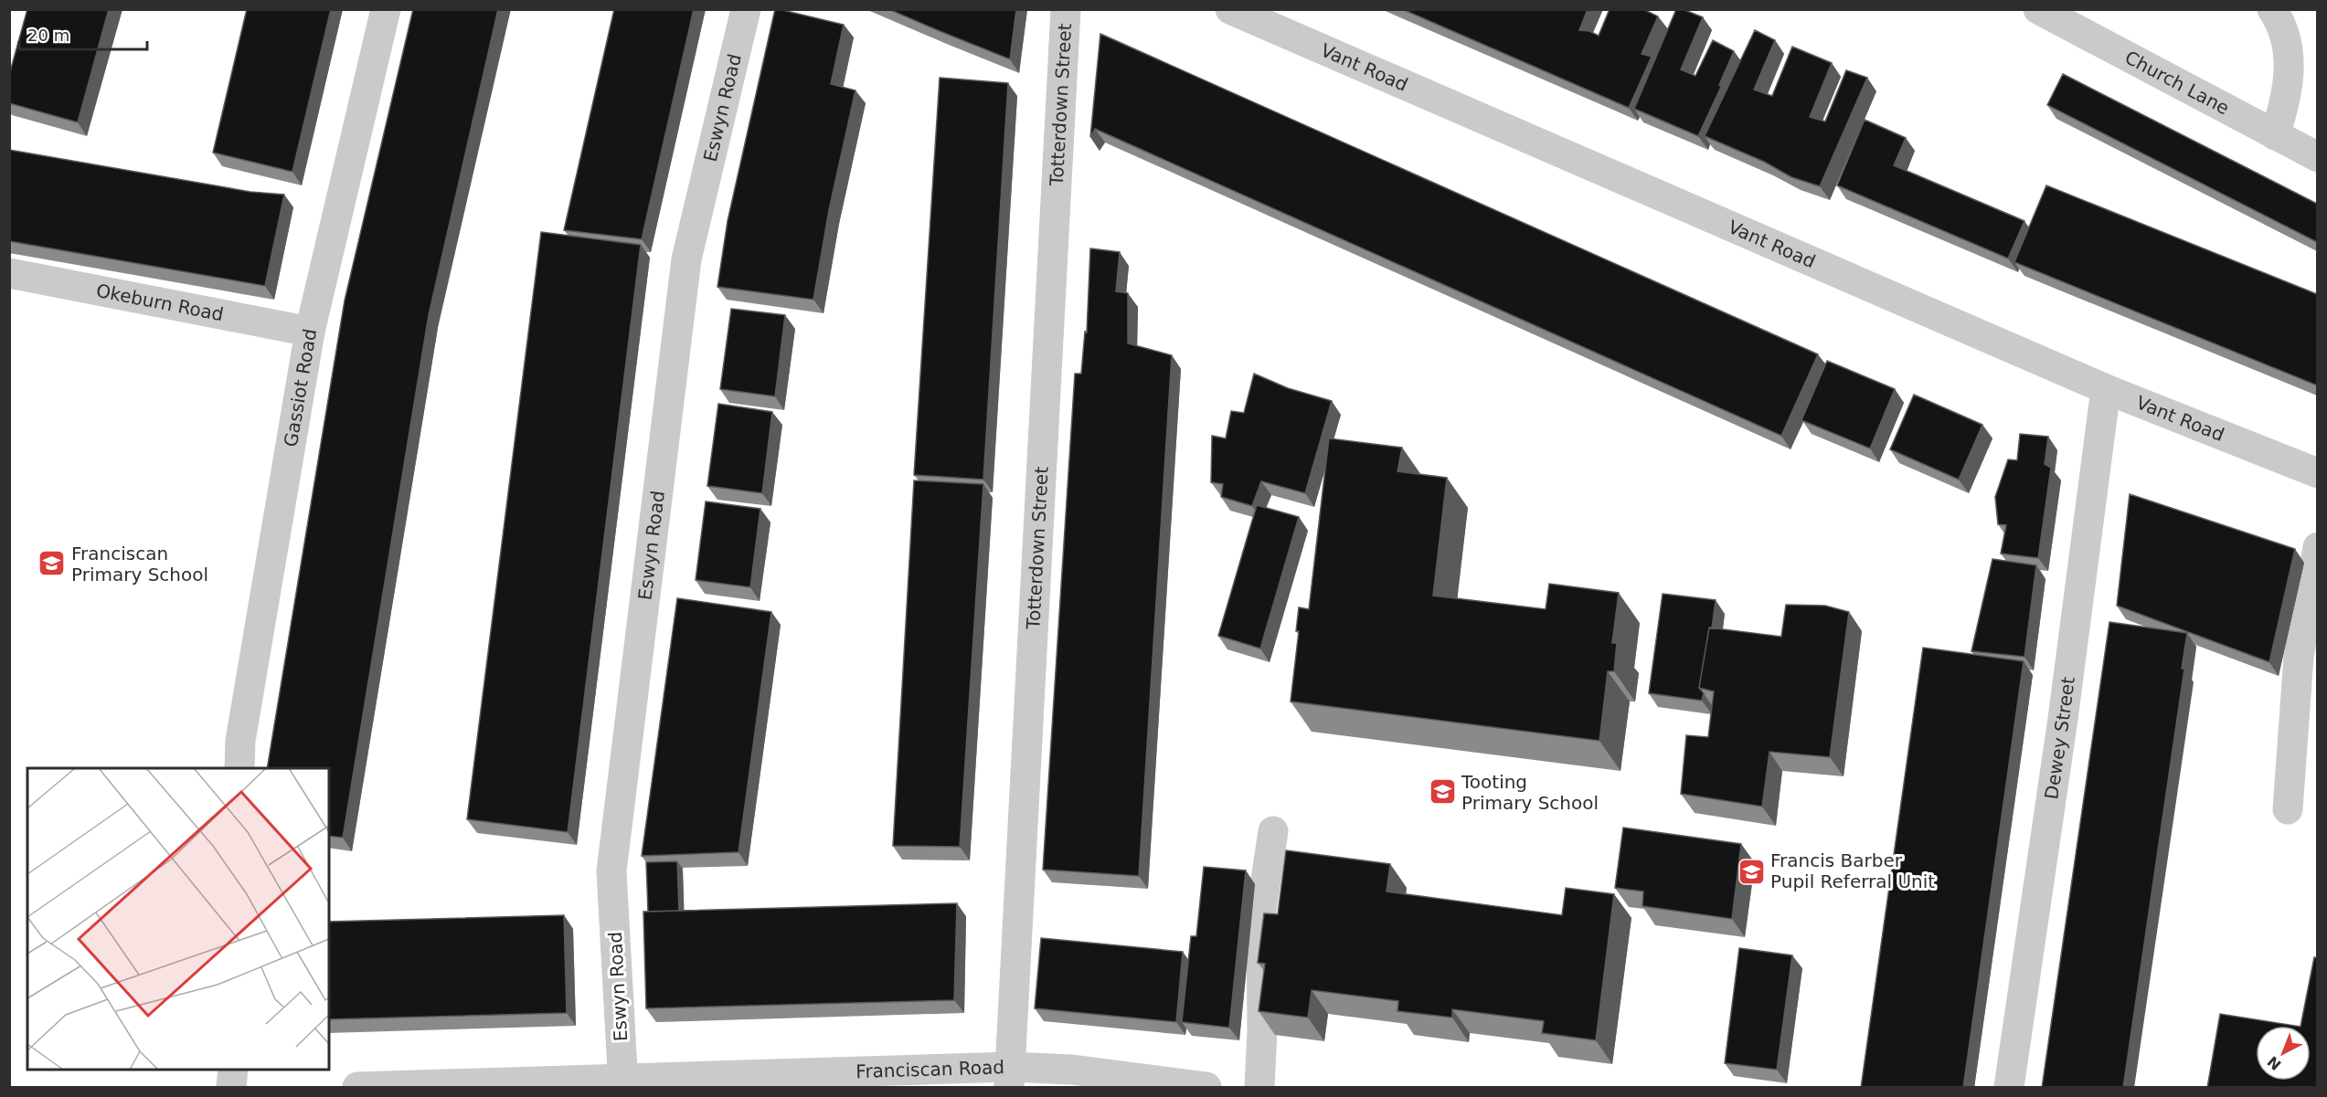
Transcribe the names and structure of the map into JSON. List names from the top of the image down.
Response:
{
  "streets": {
    "street": [
      "Vant Road",
      "Church Lane",
      "Totterdown Street",
      "Eswyn Road",
      "Okeburn Road",
      "Gassiot Road",
      "Dewey Street",
      "Franciscan Road"
    ]
  },
  "crossings": [
    ["Vant Road", "Dewey Street"],
    ["Totterdown Street", "Franciscan Road"],
    ["Eswyn Road", "Franciscan Road"],
    ["Okeburn Road", "Gassiot Road"]
  ],
  "places": {
    "school or university": ["Franciscan Primary School", "Tooting Primary School", "Francis Barber Pupil Referral Unit"]
  },
  "scale_bar": "20 m",
  "north": "bottom left"
}
